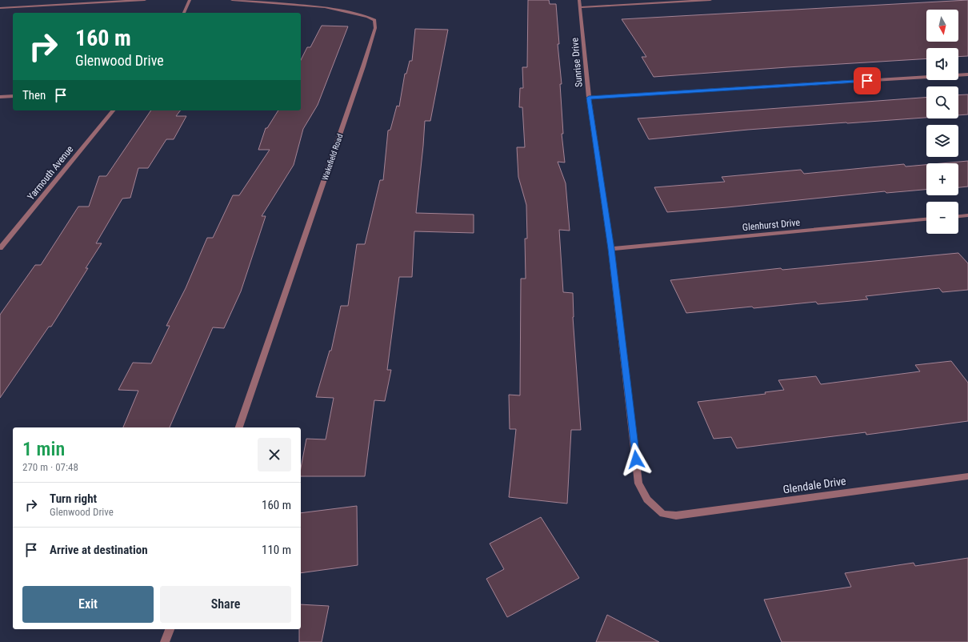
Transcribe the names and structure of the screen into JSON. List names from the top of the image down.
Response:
{
  "streets": {
    "street": [
      "Sunrise Drive",
      "Wakefield Road",
      "Yarmouth Avenue",
      "Glenhurst Drive",
      "Glendale Drive"
    ]
  },
  "crossings": [
    ["Sunrise Drive", "Glenhurst Drive"],
    ["Sunrise Drive", "Glendale Drive"]
  ],
  "north": "bottom",
  "page": {
    "map_buttons": ["+", "−"],
    "turn": ["160 m", "Glenwood Drive"],
    "then": "Then",
    "heading": ["1 min", "270 m · 07:48"],
    "list": [
      {
        "name": "Turn right",
        "note": "Glenwood Drive",
        "value": "160 m"
      },
      {
        "name": "Arrive at destination",
        "value": "110 m"
      }
    ],
    "buttons": ["Exit", "Share"]
  }
}
